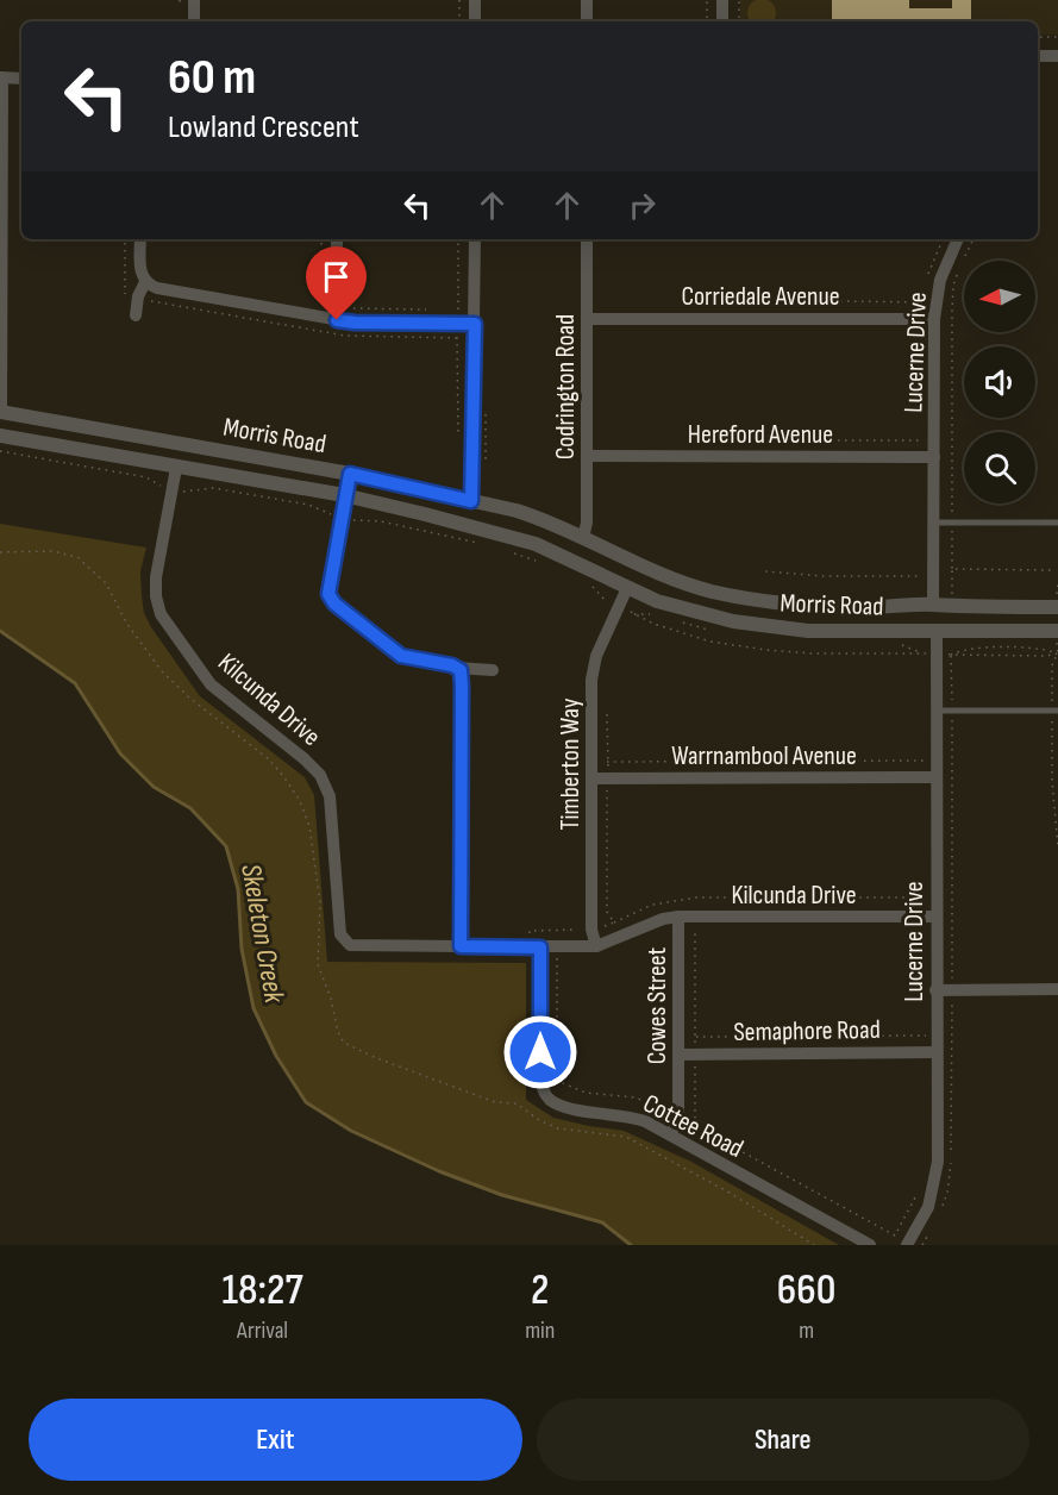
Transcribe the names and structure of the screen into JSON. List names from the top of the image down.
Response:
{
  "streets": {
    "street": [
      "Corriedale Avenue",
      "Lucerne Drive",
      "Codrington Road",
      "Hereford Avenue",
      "Morris Road",
      "Kilcunda Drive",
      "Warrnambool Avenue",
      "Timberton Way",
      "Cowes Street",
      "Semaphore Road",
      "Cottee Road"
    ]
  },
  "crossings": [
    ["Corriedale Avenue", "Lucerne Drive"],
    ["Corriedale Avenue", "Codrington Road"],
    ["Lucerne Drive", "Hereford Avenue"],
    ["Lucerne Drive", "Morris Road"],
    ["Lucerne Drive", "Kilcunda Drive"],
    ["Lucerne Drive", "Warrnambool Avenue"],
    ["Lucerne Drive", "Semaphore Road"],
    ["Codrington Road", "Hereford Avenue"],
    ["Codrington Road", "Morris Road"],
    ["Morris Road", "Kilcunda Drive"],
    ["Morris Road", "Timberton Way"],
    ["Kilcunda Drive", "Timberton Way"],
    ["Kilcunda Drive", "Cowes Street"],
    ["Kilcunda Drive", "Cottee Road"],
    ["Warrnambool Avenue", "Timberton Way"],
    ["Cowes Street", "Semaphore Road"],
    ["Cowes Street", "Cottee Road"]
  ],
  "water": ["Skeleton Creek"],
  "north": "left",
  "page": {
    "turn": ["60 m", "Lowland Crescent"],
    "eta": [
      "18:27",
      "Arrival",
      "2",
      "min",
      "660",
      "m"
    ],
    "buttons": ["Exit", "Share"]
  }
}
